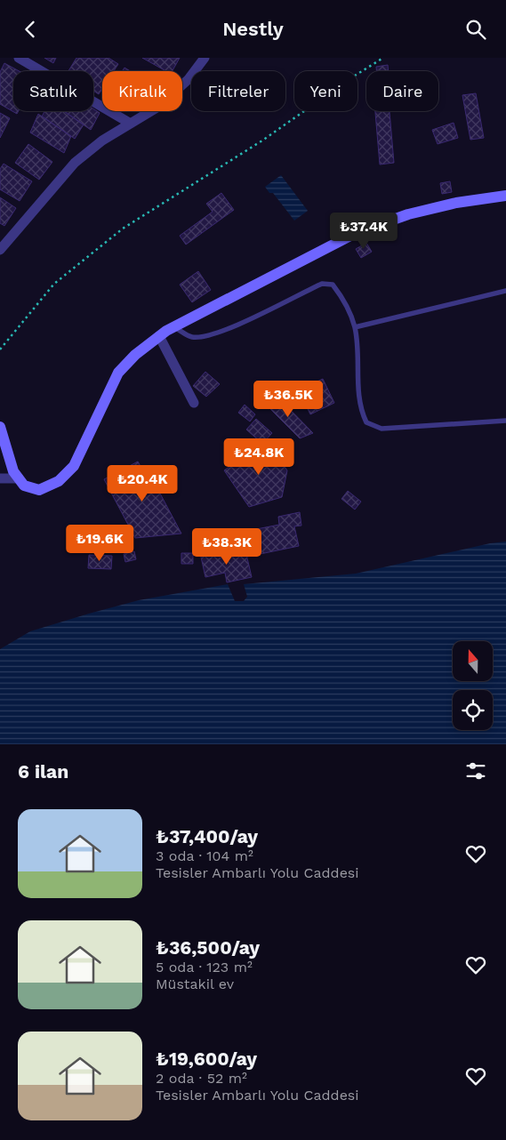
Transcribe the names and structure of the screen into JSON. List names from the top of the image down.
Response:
{
  "north": "top",
  "page": {
    "header": "Nestly",
    "chip": [
      "Satılık",
      "Kiralık",
      "Filtreler",
      "Yeni",
      "Daire"
    ],
    "price": [
      "₺37.4K",
      "₺36.5K",
      "₺24.8K",
      "₺20.4K",
      "₺19.6K",
      "₺38.3K"
    ],
    "heading": "6 ilan",
    "list": [
      {
        "name": "₺37,400/ay",
        "note": "3 oda · 104 m² · Tesisler Ambarlı Yolu Caddesi"
      },
      {
        "name": "₺36,500/ay",
        "note": "5 oda · 123 m² · Müstakil ev"
      },
      {
        "name": "₺19,600/ay",
        "note": "2 oda · 52 m² · Tesisler Ambarlı Yolu Caddesi"
      }
    ]
  }
}
